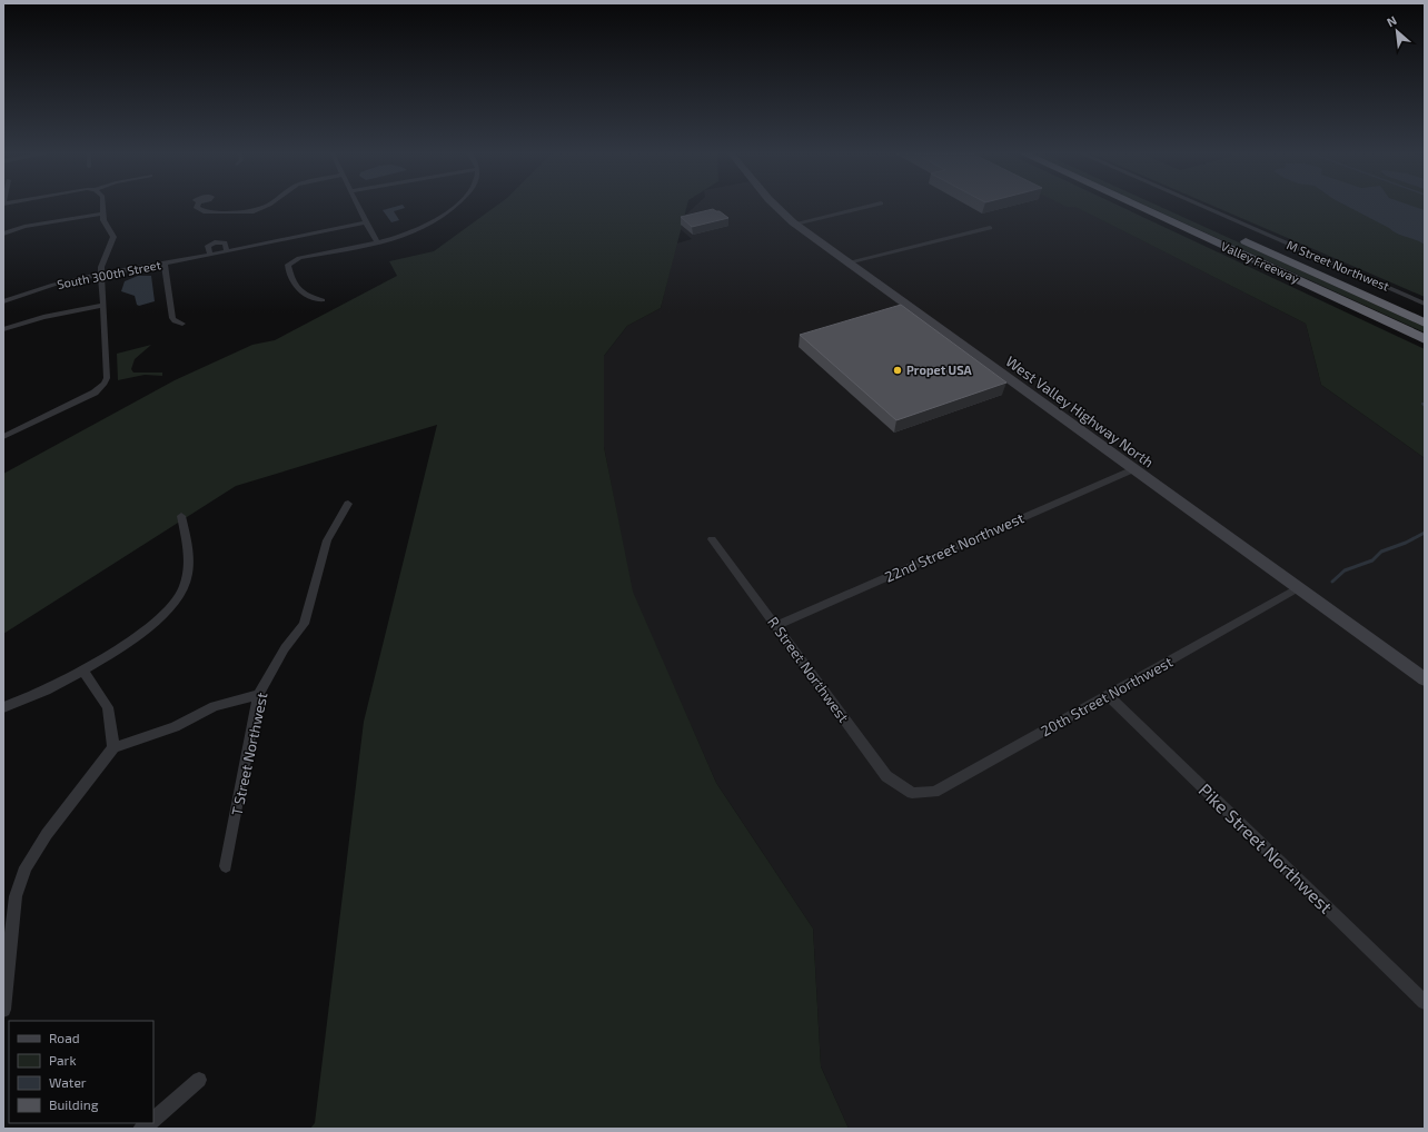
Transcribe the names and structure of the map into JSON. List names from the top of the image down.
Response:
{
  "streets": {
    "highway": ["Valley Freeway"],
    "main road": ["West Valley Highway North"],
    "street": [
      "M Street Northwest",
      "South 300th Street",
      "22nd Street Northwest",
      "R Street Northwest",
      "20th Street Northwest",
      "T Street Northwest",
      "Pike Street Northwest"
    ]
  },
  "crossings": [
    ["West Valley Highway North", "22nd Street Northwest"],
    ["West Valley Highway North", "20th Street Northwest"],
    ["22nd Street Northwest", "R Street Northwest"],
    ["R Street Northwest", "20th Street Northwest"],
    ["20th Street Northwest", "Pike Street Northwest"]
  ],
  "places": ["Propet USA"],
  "legend": [
    "Road",
    "Park",
    "Water",
    "Building"
  ],
  "north": "top left"
}
